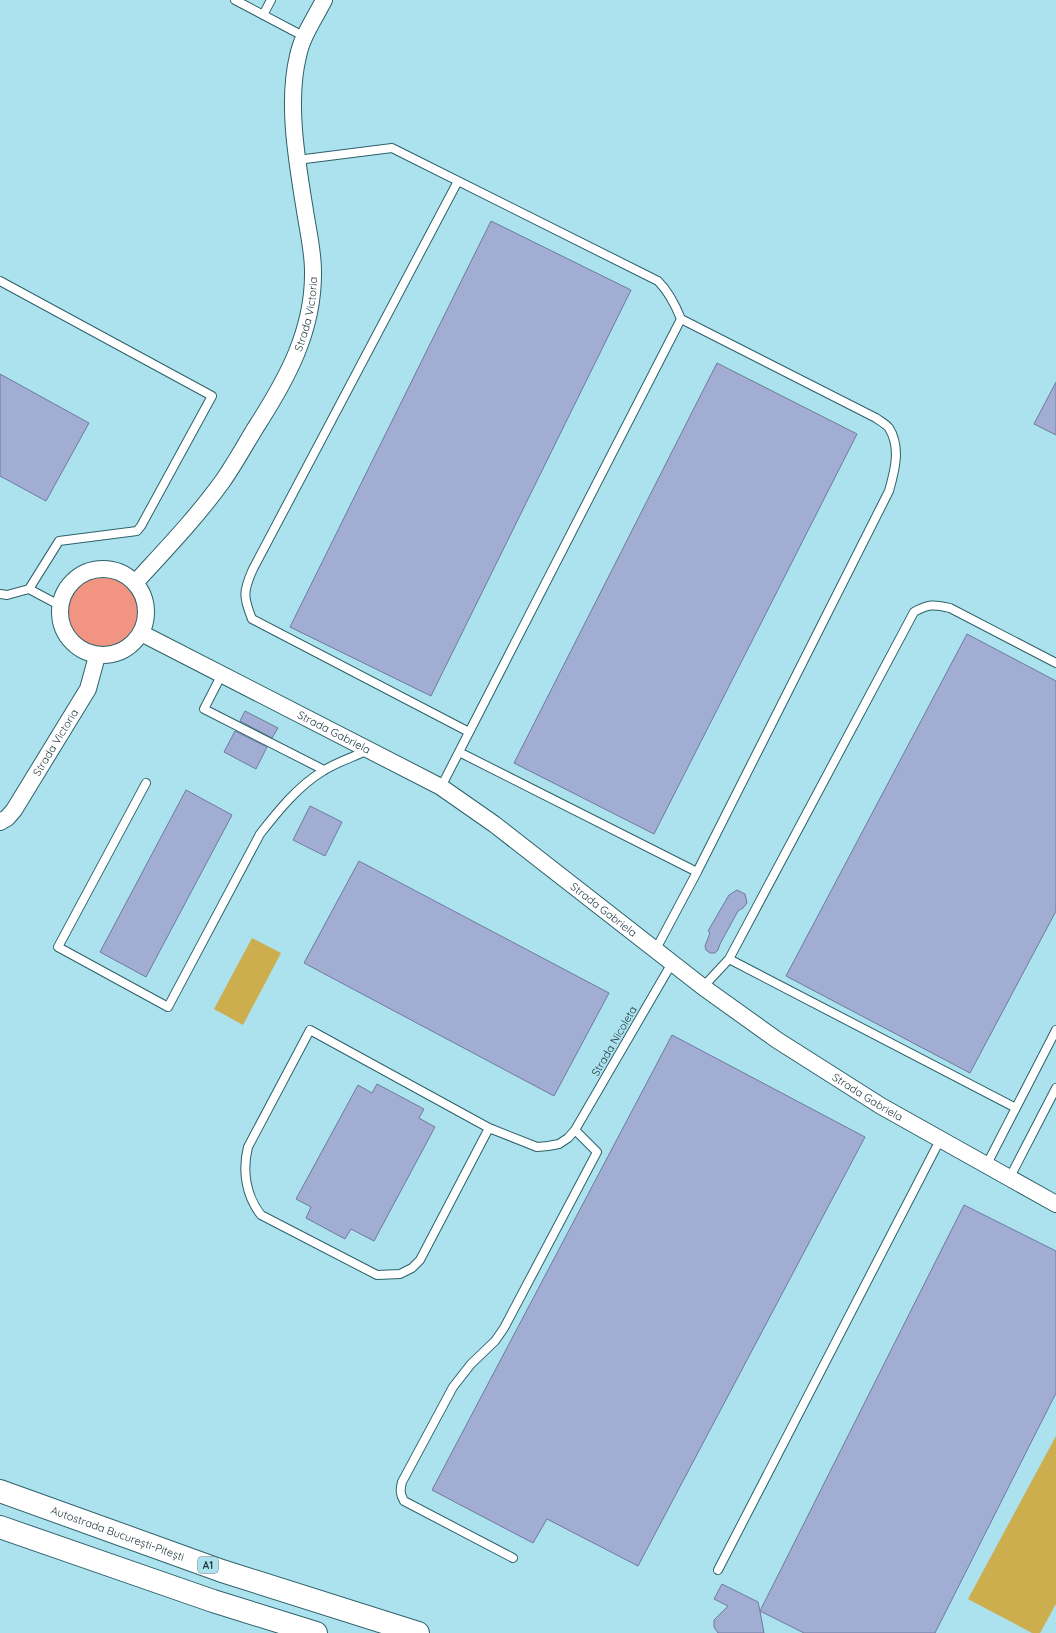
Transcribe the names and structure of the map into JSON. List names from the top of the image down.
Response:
{
  "streets": {
    "highway": ["Autostrada București-Pitești", "A1"],
    "street": ["Strada Victoria", "Strada Gabriela"],
    "lane": ["Strada Nicoleta"]
  },
  "crossings": [
    ["Strada Victoria", "Strada Gabriela"],
    ["Strada Gabriela", "Strada Nicoleta"]
  ]
}
